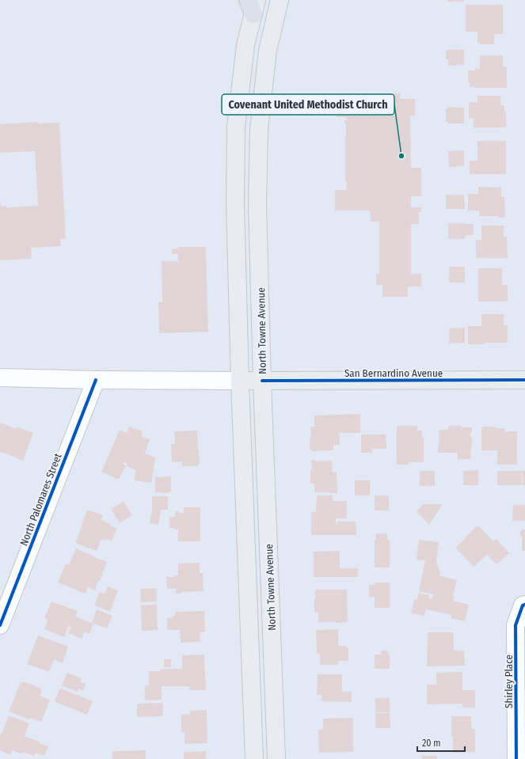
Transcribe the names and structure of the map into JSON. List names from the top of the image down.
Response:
{
  "streets": {
    "main road": ["North Towne Avenue", "San Bernardino Avenue"],
    "street": ["North Palomares Street", "Shirley Place"]
  },
  "crossings": [
    ["North Towne Avenue", "San Bernardino Avenue"],
    ["San Bernardino Avenue", "North Palomares Street"]
  ],
  "places": ["Covenant United Methodist Church"],
  "scale_bar": "20 m"
}
